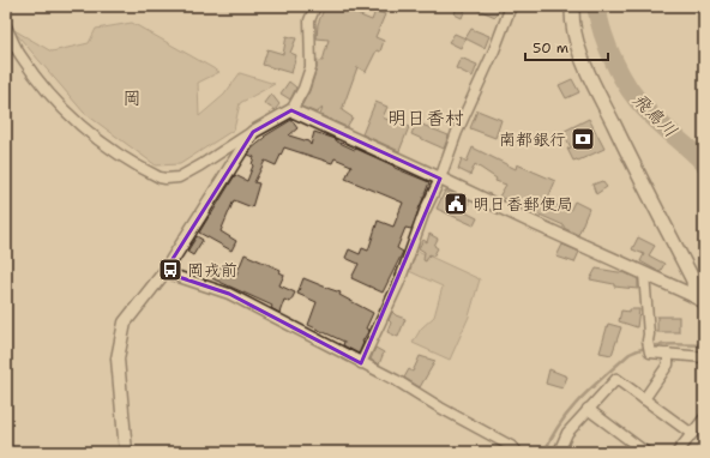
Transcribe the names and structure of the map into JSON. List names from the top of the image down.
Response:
{
  "districts": ["岡", "明日香村"],
  "water": ["飛鳥川"],
  "places": {
    "bank": ["南都銀行"],
    "public building": ["明日香郵便局"],
    "bus stop": ["岡戎前"]
  },
  "scale_bar": "50 m"
}
